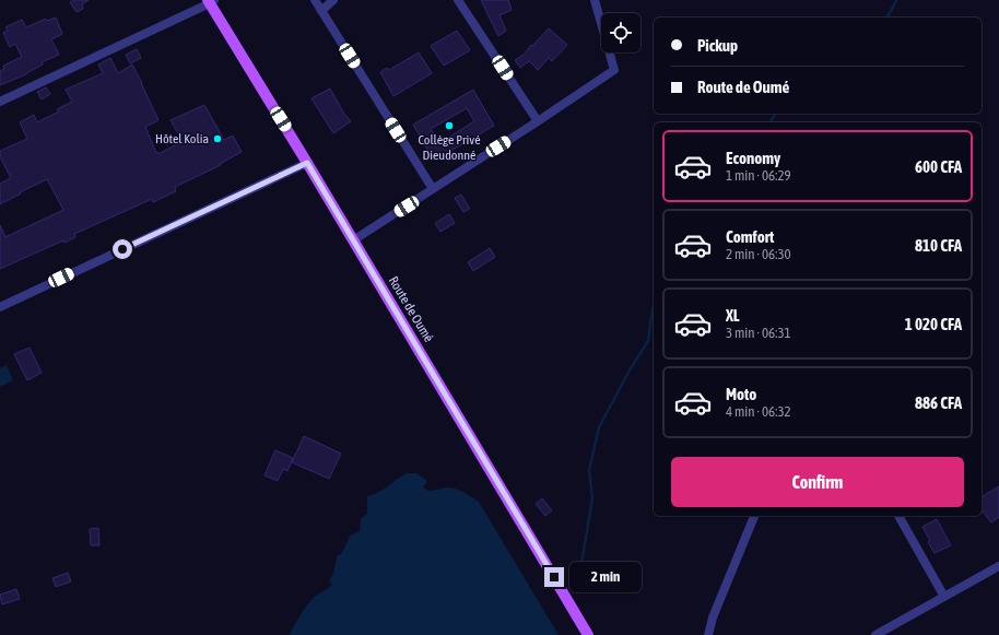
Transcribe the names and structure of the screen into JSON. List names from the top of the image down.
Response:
{
  "streets": {
    "main road": ["Route de Oumé"]
  },
  "places": ["Collège Privé Dieudonné", "Hôtel Kolia"],
  "page": {
    "banner": ["Pickup", "Route de Oumé"],
    "list": [
      {
        "name": "Economy",
        "note": "1 min · 06:29",
        "value": "600 CFA"
      },
      {
        "name": "Comfort",
        "note": "2 min · 06:30",
        "value": "810 CFA"
      },
      {
        "name": "XL",
        "note": "3 min · 06:31",
        "value": "1 020 CFA"
      },
      {
        "name": "Moto",
        "note": "4 min · 06:32",
        "value": "886 CFA"
      }
    ],
    "buttons": "Confirm",
    "bubble": "2 min"
  }
}
